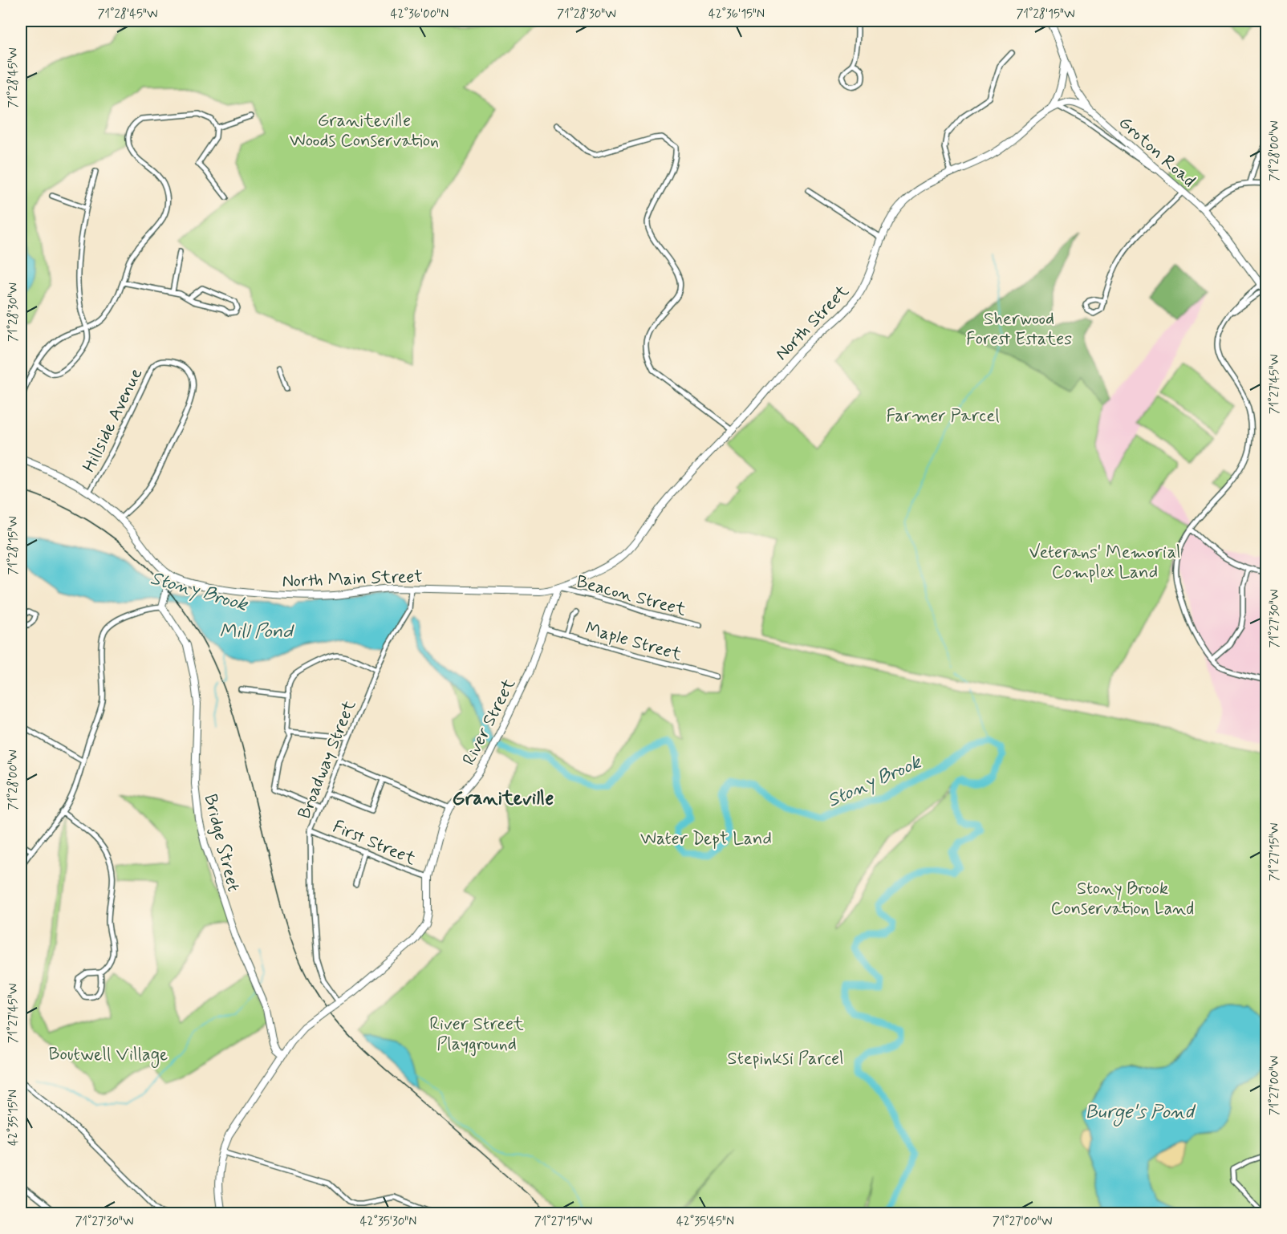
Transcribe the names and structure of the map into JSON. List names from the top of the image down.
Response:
{
  "streets": {
    "main road": [
      "Groton Road",
      "North Street",
      "North Main Street",
      "River Street",
      "Bridge Street"
    ],
    "street": [
      "Hillside Avenue",
      "Beacon Street",
      "Maple Street",
      "Broadway Street",
      "First Street"
    ]
  },
  "crossings": [
    ["Groton Road", "North Street"],
    ["North Street", "North Main Street"],
    ["North Street", "Beacon Street"],
    ["North Street", "River Street"],
    ["Hillside Avenue", "North Main Street"],
    ["North Main Street", "Beacon Street"],
    ["North Main Street", "River Street"],
    ["North Main Street", "Broadway Street"],
    ["Beacon Street", "River Street"],
    ["Maple Street", "River Street"],
    ["River Street", "Broadway Street"],
    ["River Street", "First Street"],
    ["River Street", "Bridge Street"],
    ["Broadway Street", "First Street"]
  ],
  "districts": ["Graniteville"],
  "water": ["Stony Brook", "Mill Pond", "Burge's Pond"],
  "parks": [
    "Graniteville Woods Conservation",
    "Sherwood Forest Estates",
    "Farmer Parcel",
    "Veterans' Memorial Complex Land",
    "Water Dept Land",
    "Stony Brook Conservation Land",
    "River Street Playground",
    "Boutwell Village",
    "Stepinksi Parcel"
  ],
  "coordinates": [
    "71°28'45\"W",
    "42°36'00\"N",
    "71°28'30\"W",
    "42°36'15\"N",
    "71°28'15\"W",
    "71°28'00\"W",
    "71°27'45\"W",
    "71°27'30\"W",
    "71°27'15\"W",
    "71°27'00\"W",
    "42°35'15\"N",
    "42°35'30\"N",
    "42°35'45\"N"
  ]
}
